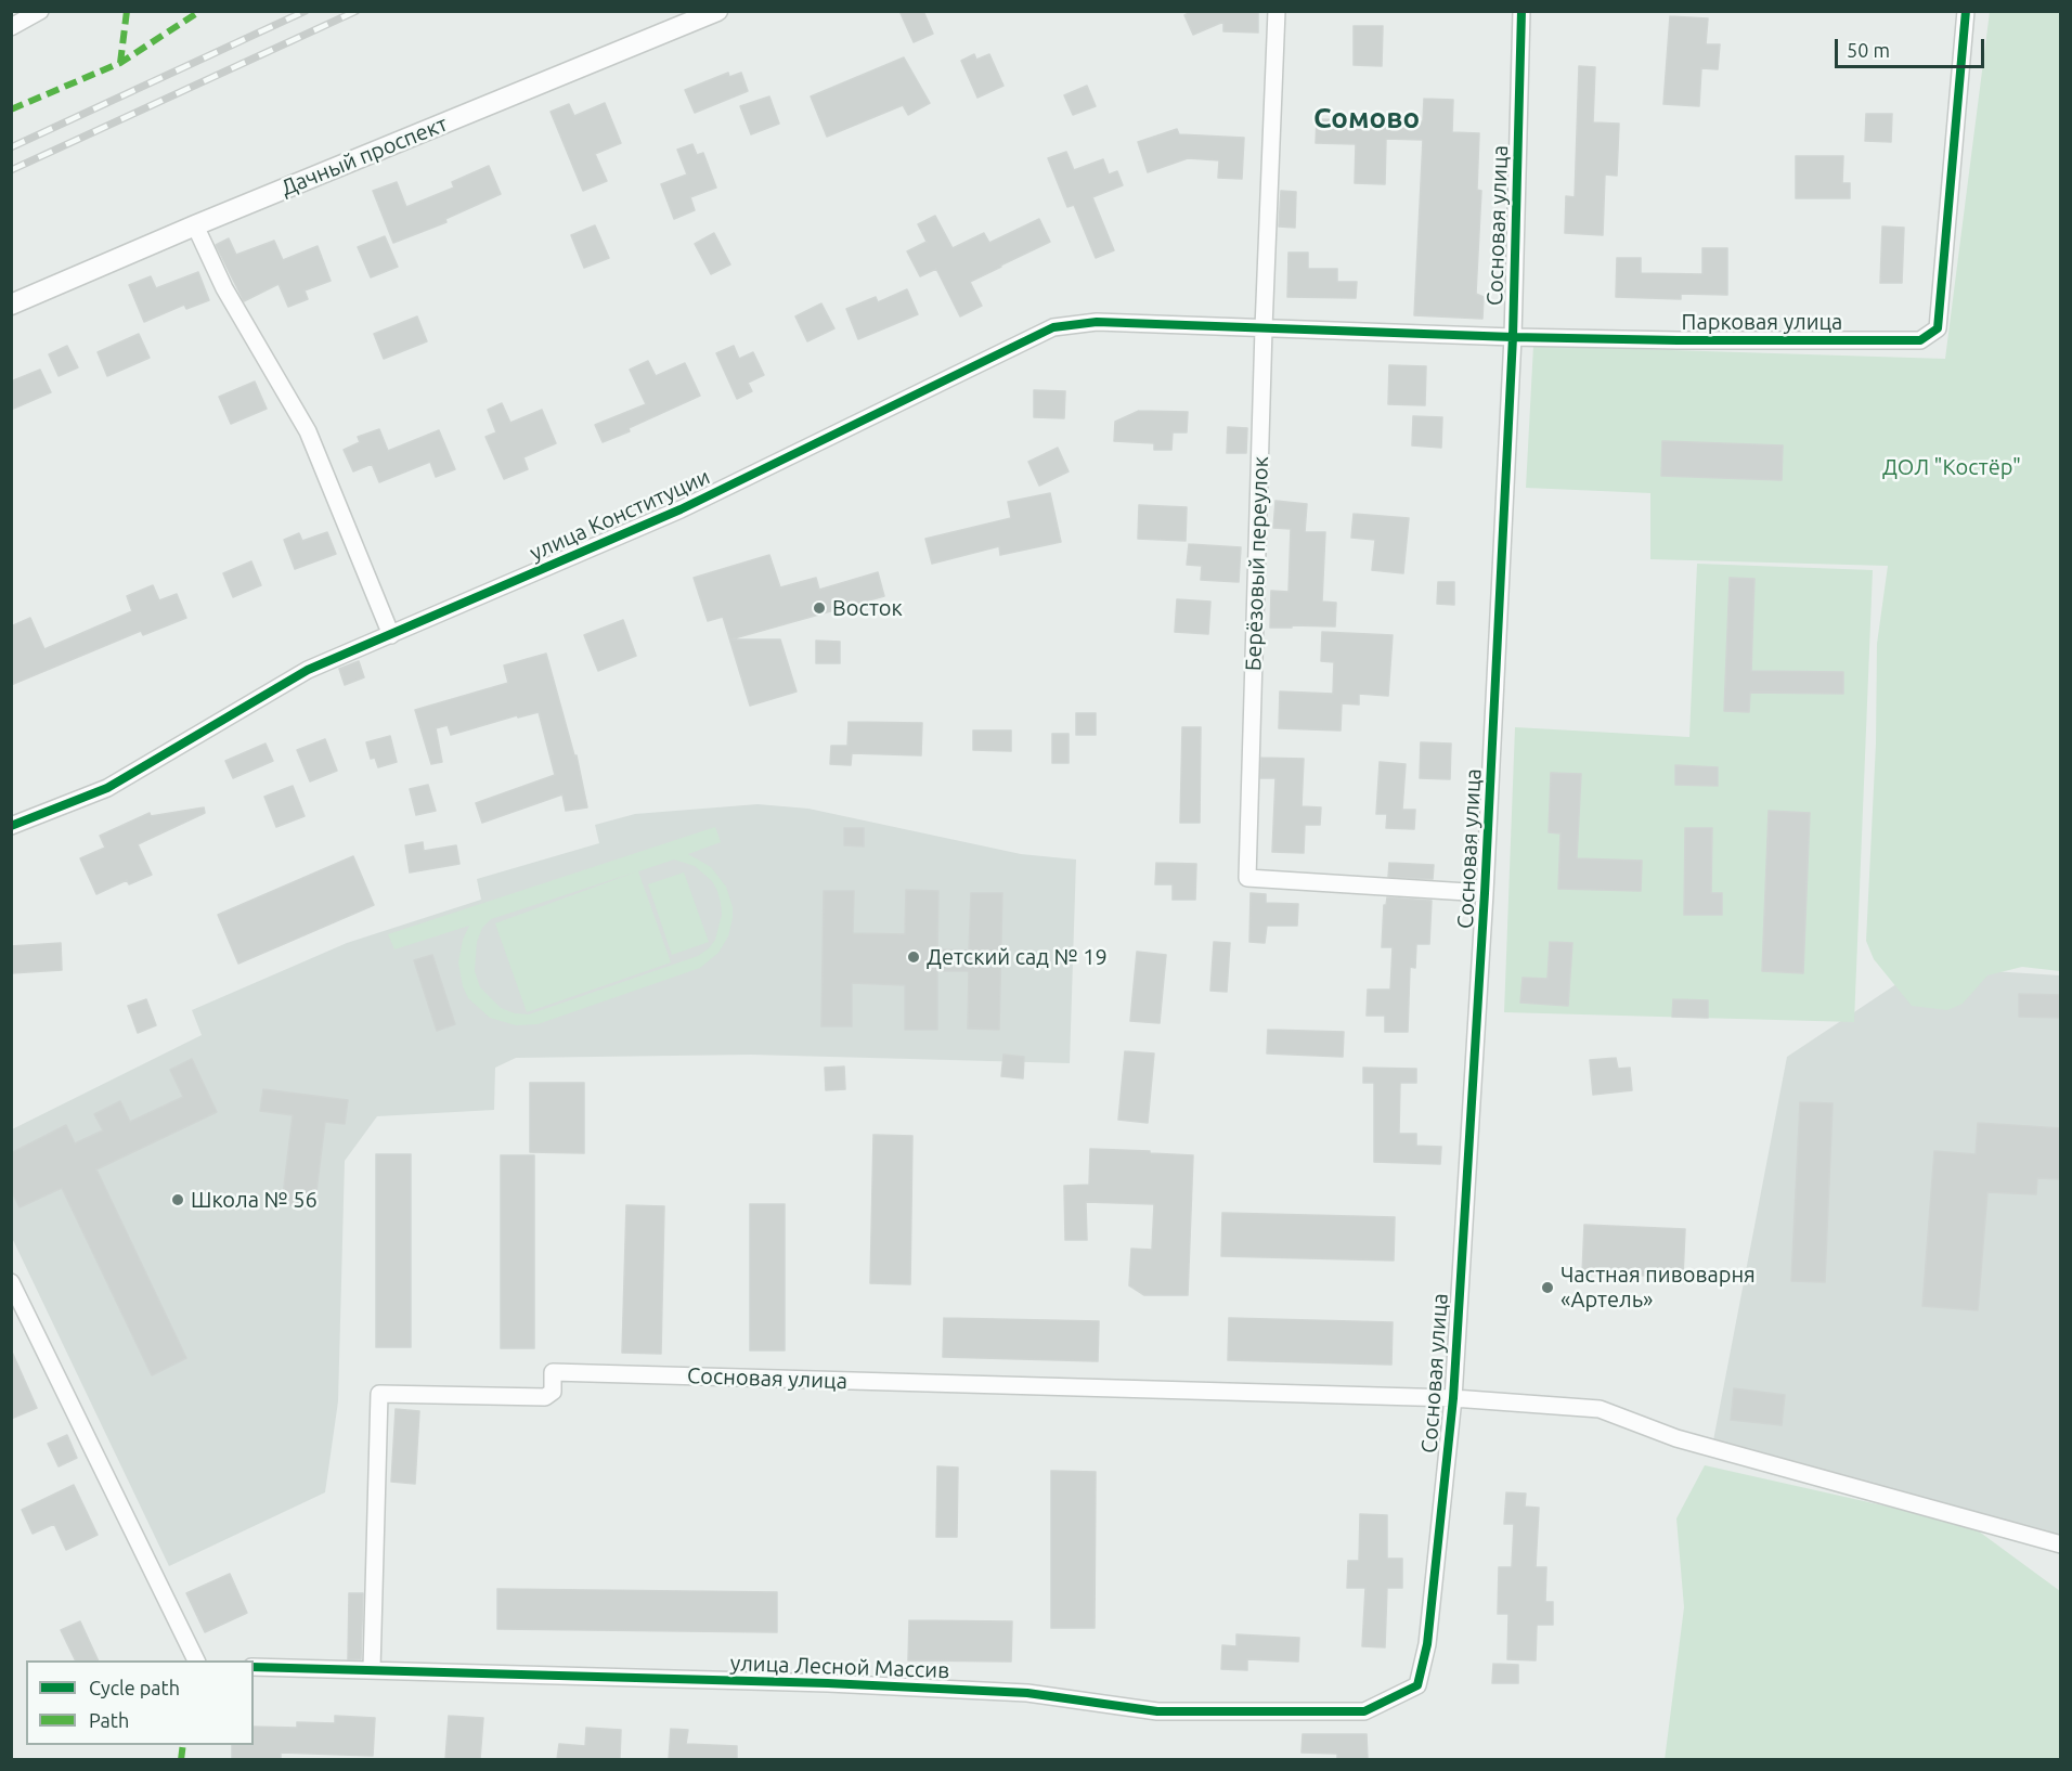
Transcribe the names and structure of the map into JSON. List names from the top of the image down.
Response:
{
  "streets": {
    "street": [
      "Дачный проспект",
      "Сосновая улица",
      "Парковая улица",
      "улица Конституции",
      "Берёзовый переулок",
      "улица Лесной Массив"
    ]
  },
  "crossings": [
    ["Сосновая улица", "Парковая улица"],
    ["Сосновая улица", "Берёзовый переулок"],
    ["Сосновая улица", "улица Лесной Массив"],
    ["Парковая улица", "улица Конституции"],
    ["Парковая улица", "Берёзовый переулок"],
    ["улица Конституции", "Берёзовый переулок"]
  ],
  "districts": ["Сомово"],
  "parks": ["ДОЛ \"Костёр\""],
  "places": [
    "Восток",
    "Детский сад № 19",
    "Школа № 56",
    "Частная пивоварня «Артель»"
  ],
  "legend": ["Cycle path", "Path"],
  "scale_bar": "50 m"
}
